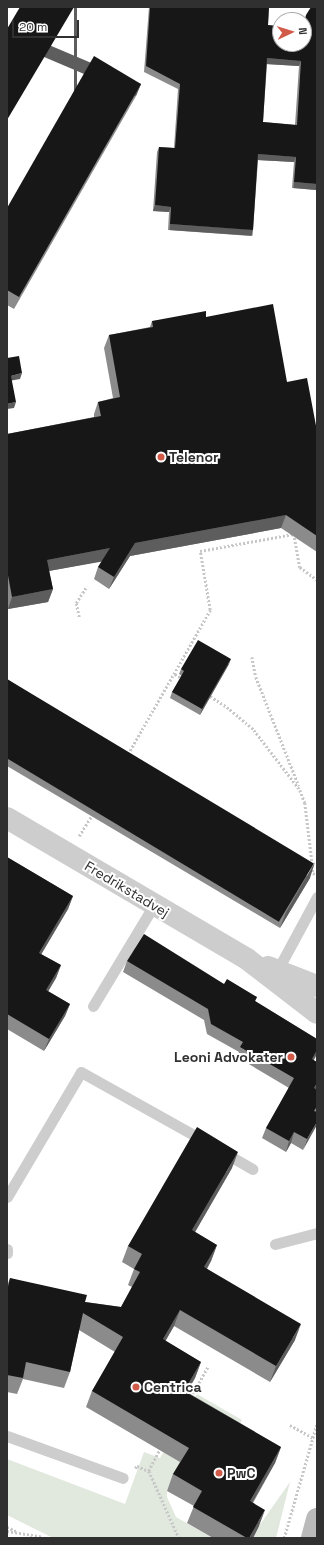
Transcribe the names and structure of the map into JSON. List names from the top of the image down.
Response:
{
  "streets": {
    "street": ["Fredrikstadvej"]
  },
  "places": [
    "Telenor",
    "Leoni Advokater",
    "Centrica",
    "PwC"
  ],
  "scale_bar": "20 m",
  "north": "right"
}
